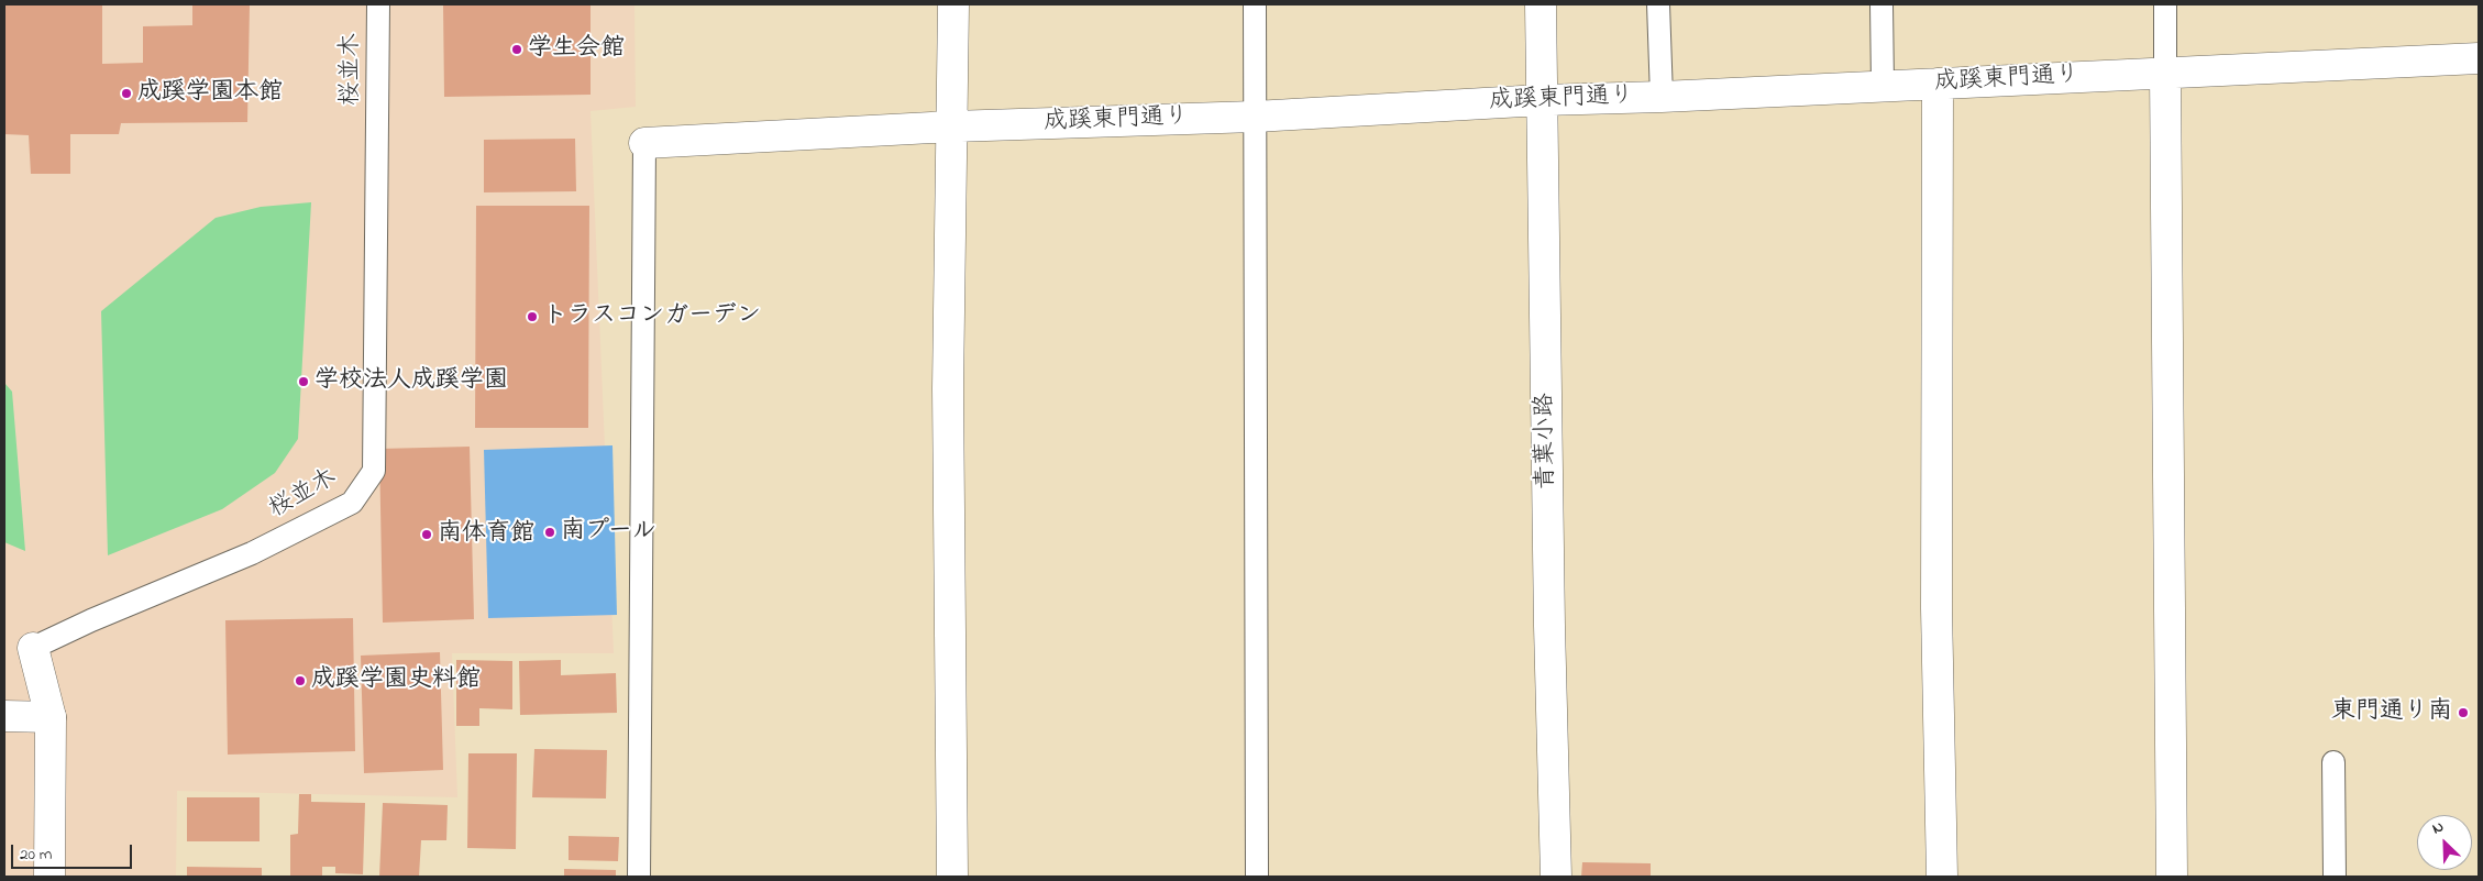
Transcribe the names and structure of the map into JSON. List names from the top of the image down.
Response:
{
  "streets": {
    "street": ["成蹊東門通り", "青葉小路"],
    "lane": ["桜並木"]
  },
  "crossings": [
    ["成蹊東門通り", "青葉小路"]
  ],
  "places": [
    "学生会館",
    "成蹊学園本館",
    "トラスコンガーデン",
    "学校法人成蹊学園",
    "南プール",
    "南体育館",
    "成蹊学園史料館",
    "東門通り南"
  ],
  "scale_bar": "20 m",
  "north": "top left"
}
